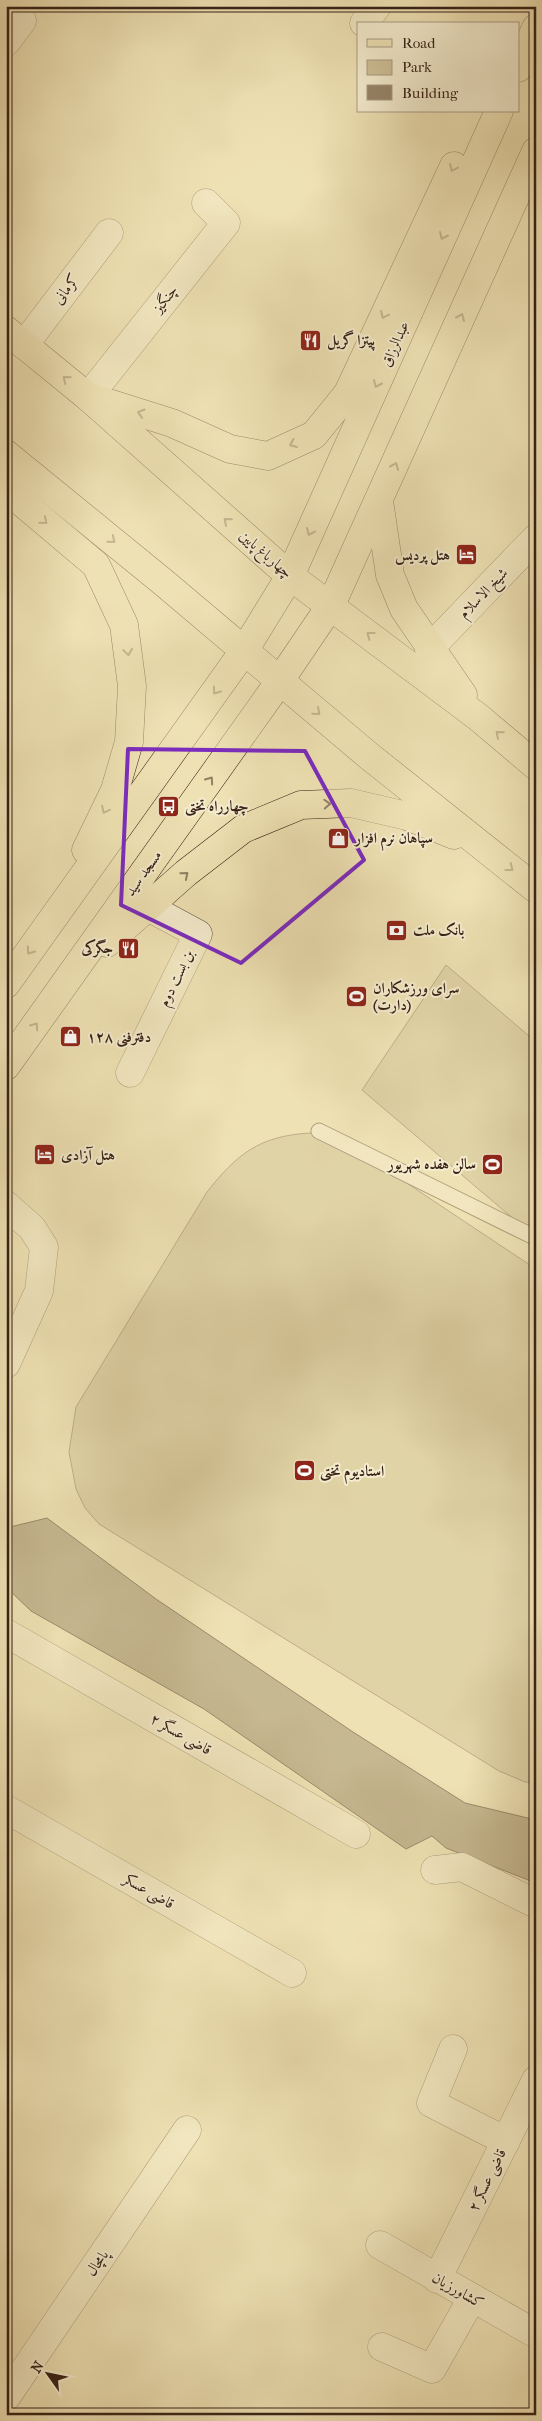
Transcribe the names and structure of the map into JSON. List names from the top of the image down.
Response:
{
  "streets": {
    "main road": ["عبدالرزاق", "چهارباغ پایین", "مسجد سید"],
    "street": [
      "کرمانی",
      "چنگیز",
      "شیخ الاسلام",
      "بن بست دوم",
      "قاضی عسگر ۲",
      "قاضی عسکر",
      "پامچال",
      "کشاورزیان"
    ]
  },
  "crossings": [
    ["کرمانی", "چهارباغ پایین"],
    ["چنگیز", "چهارباغ پایین"],
    ["عبدالرزاق", "چهارباغ پایین"],
    ["چهارباغ پایین", "مسجد سید"],
    ["قاضی عسگر ۲", "کشاورزیان"]
  ],
  "places": {
    "restaurant": ["پیتزا گریل", "جگرکی"],
    "hotel": ["هتل پردیس", "هتل آزادی"],
    "bus stop": ["چهارراه تختی"],
    "shop": ["سپاهان نرم افزار", "دفترفنی ۱۲۸"],
    "bank": ["بانک ملت"],
    "sports": ["سرای ورزشکاران (دارت)", "سالن هفده شهریور", "استادیوم تختی"]
  },
  "legend": ["Road", "Park", "Building"],
  "north": "top left"
}
